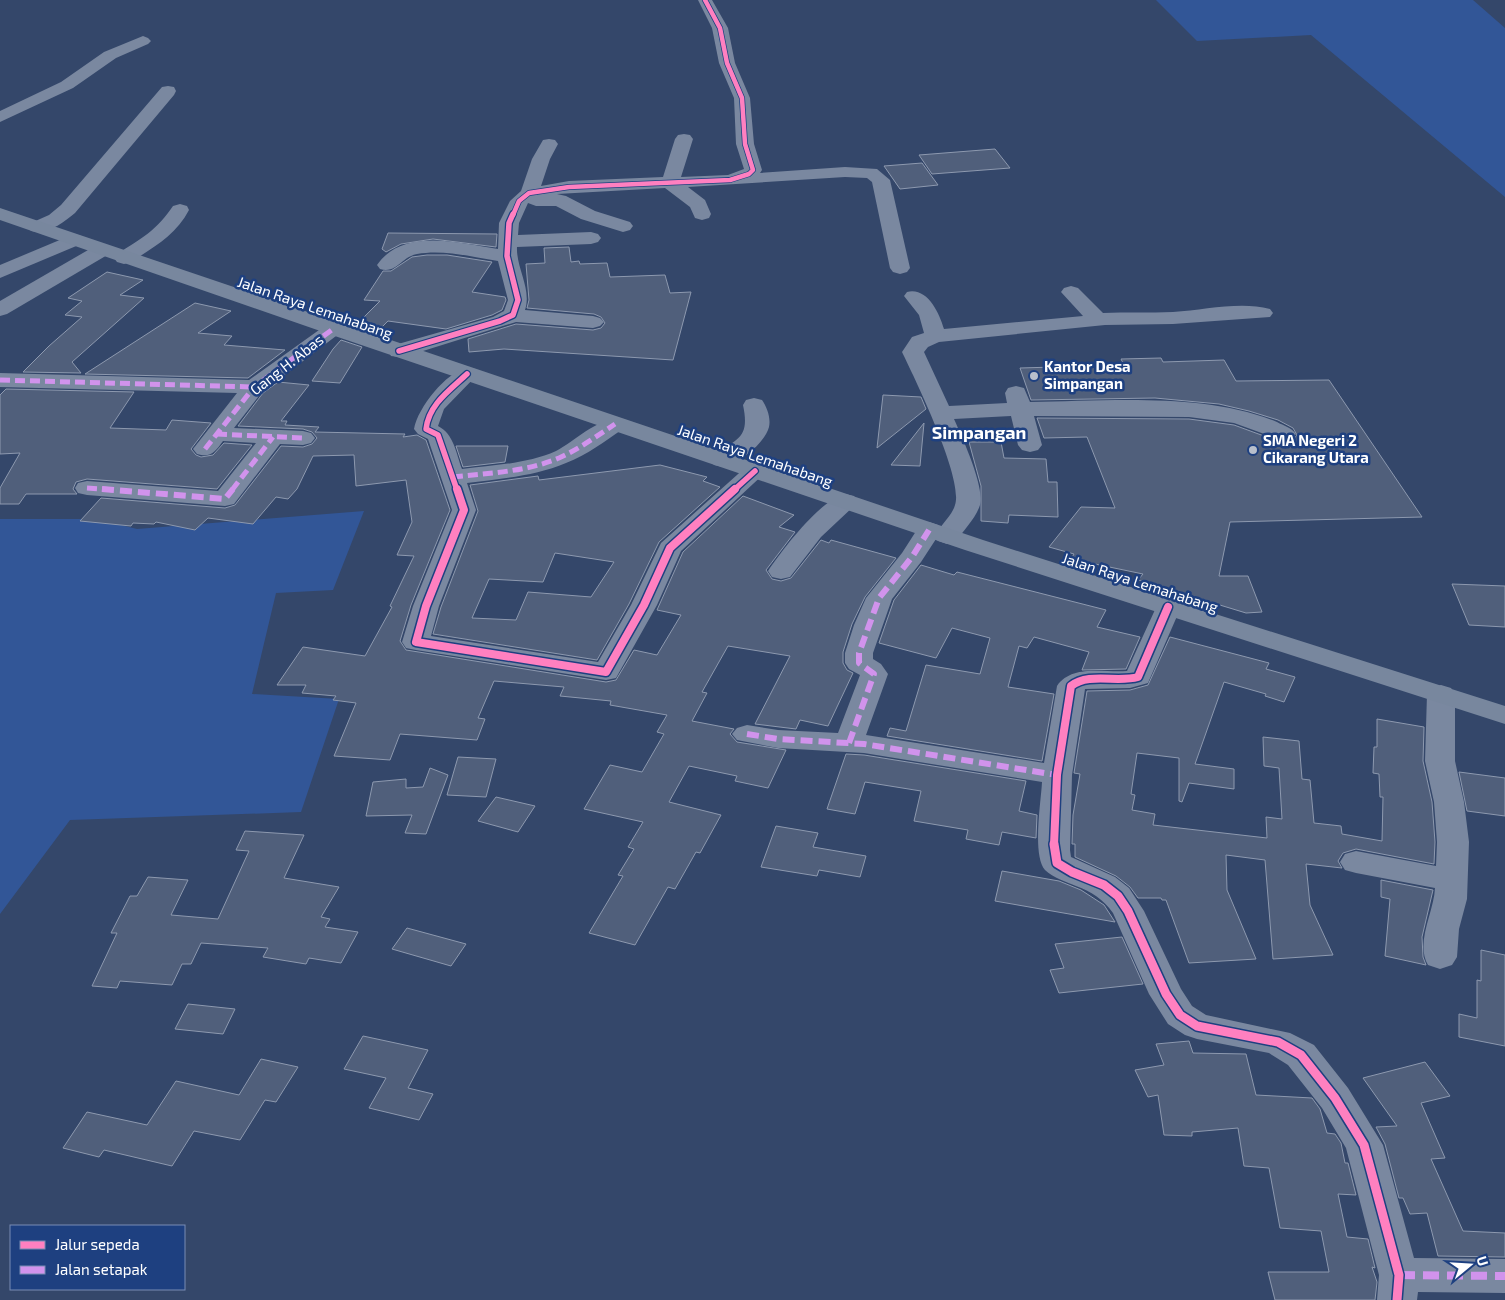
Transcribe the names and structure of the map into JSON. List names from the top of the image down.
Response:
{
  "streets": {
    "main road": ["Jalan Raya Lemahabang"],
    "street": ["Gang H. Abas"]
  },
  "crossings": [
    ["Jalan Raya Lemahabang", "Gang H. Abas"]
  ],
  "districts": ["Simpangan"],
  "places": ["Kantor Desa Simpangan", "SMA Negeri 2 Cikarang Utara"],
  "legend": ["Jalur sepeda", "Jalan setapak"],
  "north": "right"
}
